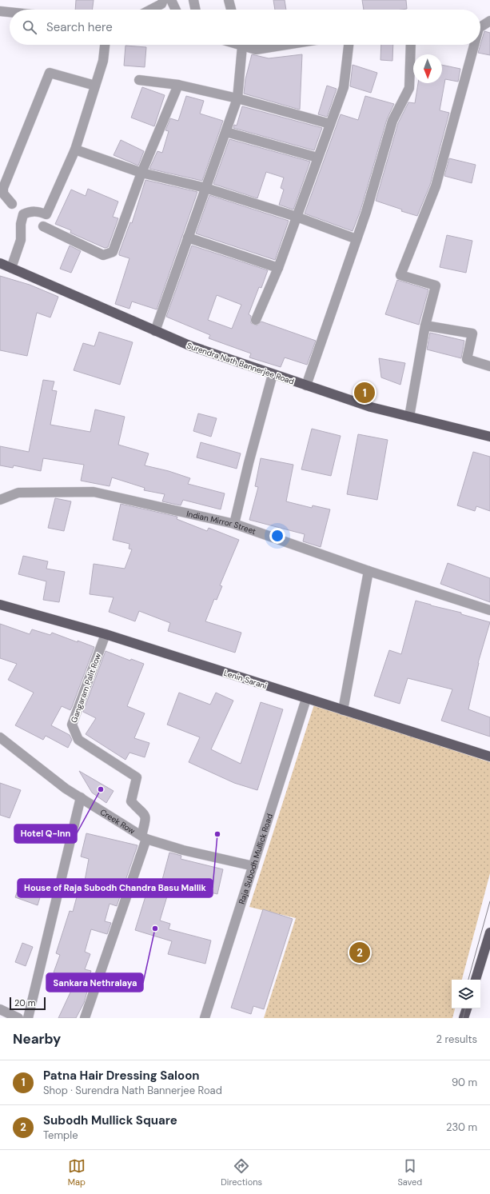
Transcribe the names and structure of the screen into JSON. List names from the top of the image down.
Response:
{
  "streets": {
    "main road": ["Surendra Nath Bannerjee Road", "Lenin Sarani"],
    "street": [
      "Indian Mirror Street",
      "Gangaram Palit Row",
      "Creek Row",
      "Raja Subodh Mullick Road"
    ]
  },
  "crossings": [
    ["Lenin Sarani", "Gangaram Palit Row"],
    ["Lenin Sarani", "Raja Subodh Mullick Road"],
    ["Gangaram Palit Row", "Creek Row"],
    ["Creek Row", "Raja Subodh Mullick Road"]
  ],
  "places": ["Hotel Q-Inn", "House of Raja Subodh Chandra Basu Mallik", "Sankara Nethralaya"],
  "scale_bar": "20 m",
  "north": "bottom",
  "page": {
    "search": "Search here",
    "pins": ["1", "2"],
    "scale": "20 m",
    "heading": ["Nearby", "2 results"],
    "list": [
      {
        "mark": "1",
        "name": "Patna Hair Dressing Saloon",
        "note": "Shop · Surendra Nath Bannerjee Road",
        "value": "90 m"
      },
      {
        "mark": "2",
        "name": "Subodh Mullick Square",
        "note": "Temple",
        "value": "230 m"
      }
    ],
    "nav": ["Map", "Directions", "Saved"]
  }
}
